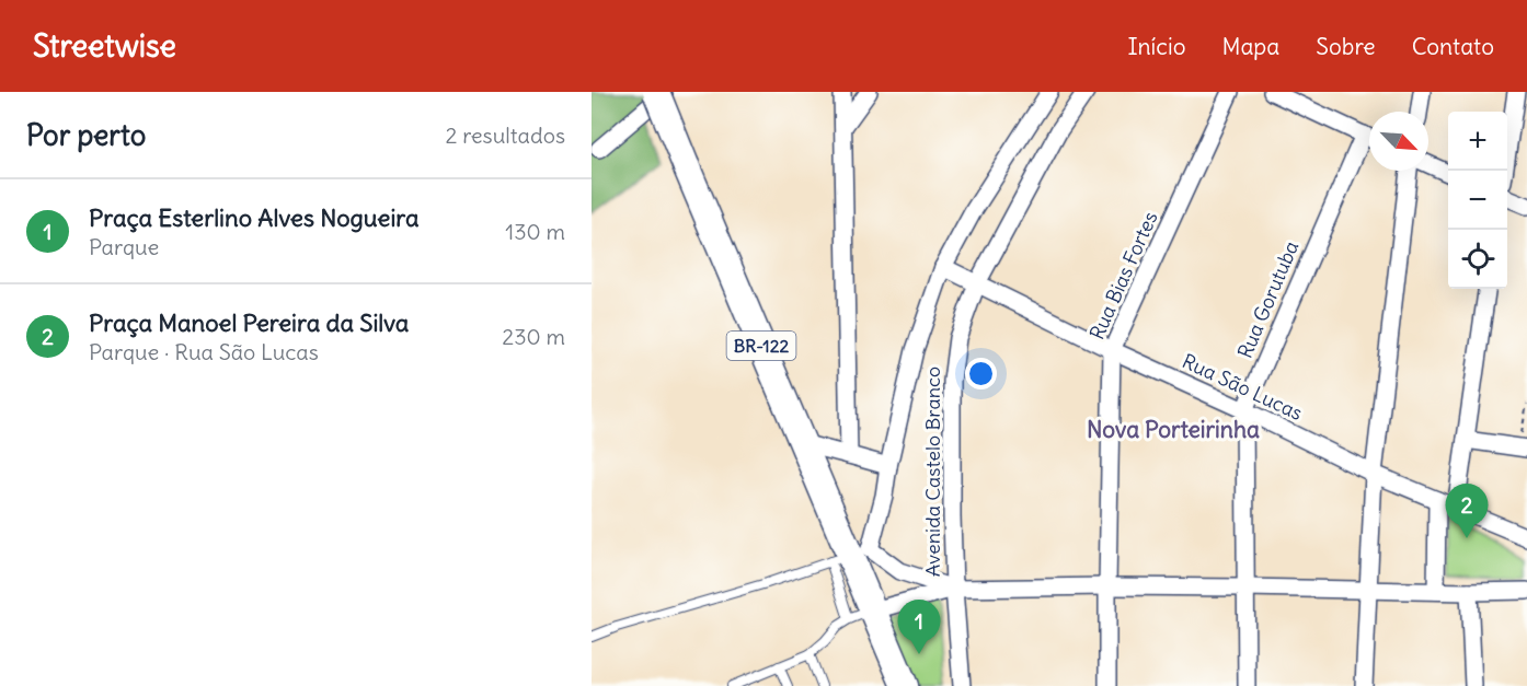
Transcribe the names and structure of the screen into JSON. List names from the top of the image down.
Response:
{
  "streets": {
    "main road": ["BR-122"],
    "street": [
      "Rua Bias Fortes",
      "Rua Gorutuba",
      "Rua São Lucas",
      "Avenida Castelo Branco"
    ]
  },
  "crossings": [
    ["Rua Bias Fortes", "Rua São Lucas"],
    ["Rua Gorutuba", "Rua São Lucas"],
    ["BR-122", "Avenida Castelo Branco"],
    ["Rua São Lucas", "Avenida Castelo Branco"]
  ],
  "districts": ["Nova Porteirinha"],
  "north": "bottom right",
  "page": {
    "header": "Streetwise",
    "nav": [
      "Início",
      "Mapa",
      "Sobre",
      "Contato"
    ],
    "heading": ["Por perto", "2 resultados"],
    "map_buttons": ["+", "−"],
    "list": [
      {
        "mark": "1",
        "name": "Praça Esterlino Alves Nogueira",
        "note": "Parque",
        "value": "130 m"
      },
      {
        "mark": "2",
        "name": "Praça Manoel Pereira da Silva",
        "note": "Parque · Rua São Lucas",
        "value": "230 m"
      }
    ],
    "pins": ["2", "1"]
  }
}
